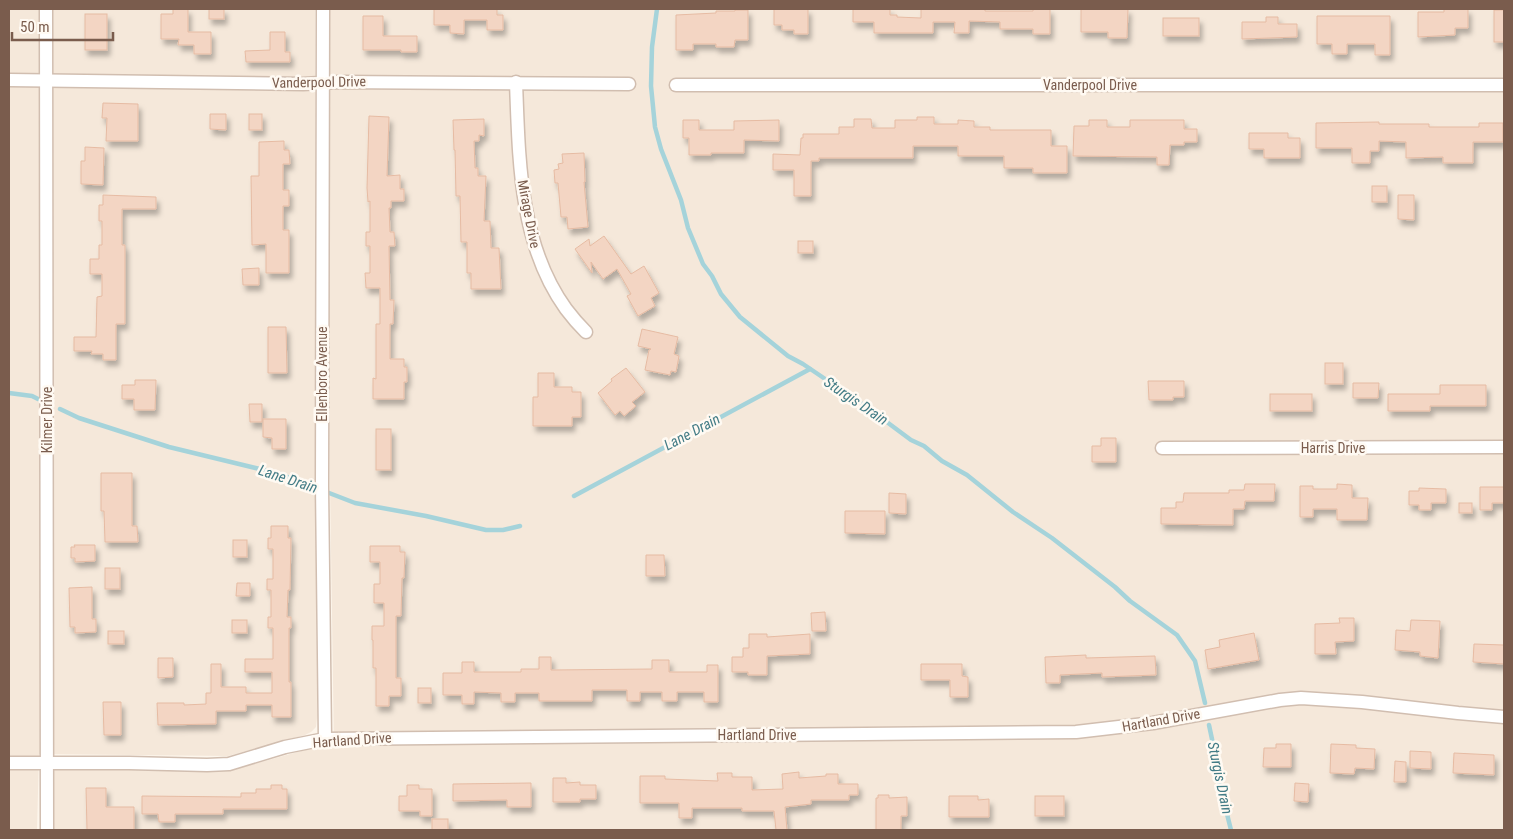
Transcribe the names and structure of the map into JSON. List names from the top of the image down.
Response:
{
  "streets": {
    "street": [
      "Vanderpool Drive",
      "Mirage Drive",
      "Ellenboro Avenue",
      "Kilmer Drive",
      "Harris Drive",
      "Hartland Drive"
    ]
  },
  "crossings": [
    ["Vanderpool Drive", "Mirage Drive"],
    ["Vanderpool Drive", "Ellenboro Avenue"],
    ["Vanderpool Drive", "Kilmer Drive"],
    ["Ellenboro Avenue", "Hartland Drive"],
    ["Kilmer Drive", "Hartland Drive"]
  ],
  "water": ["Sturgis Drain", "Lane Drain"],
  "scale_bar": "50 m"
}
